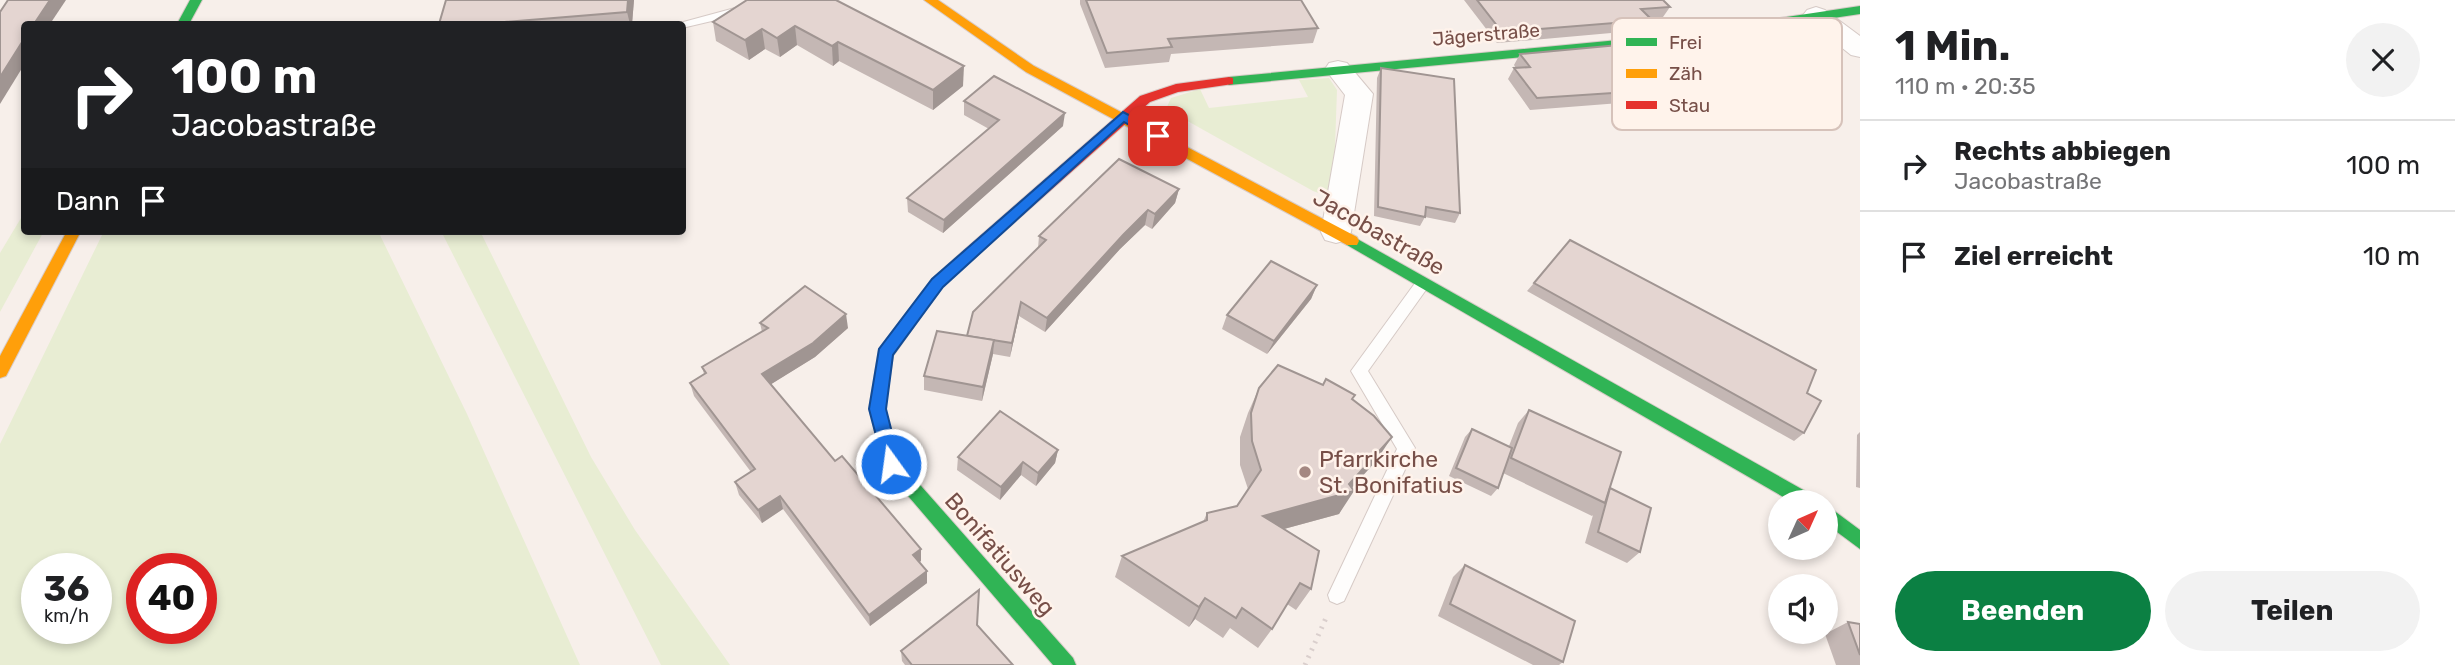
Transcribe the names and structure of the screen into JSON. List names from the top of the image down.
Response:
{
  "streets": {
    "street": ["Jägerstraße", "Jacobastraße", "Bonifatiusweg"]
  },
  "crossings": [
    ["Jägerstraße", "Jacobastraße"],
    ["Jägerstraße", "Bonifatiusweg"],
    ["Jacobastraße", "Bonifatiusweg"]
  ],
  "places": ["Pfarrkirche St. Bonifatius"],
  "legend": ["Frei", "Zäh", "Stau"],
  "north": "top right",
  "page": {
    "heading": ["1 Min.", "110 m · 20:35"],
    "turn": ["100 m", "Jacobastraße"],
    "list": [
      {
        "name": "Rechts abbiegen",
        "note": "Jacobastraße",
        "value": "100 m"
      },
      {
        "name": "Ziel erreicht",
        "value": "10 m"
      }
    ],
    "then": "Dann",
    "speed": "36 km/h",
    "limit": "40",
    "buttons": ["Beenden", "Teilen"]
  }
}
